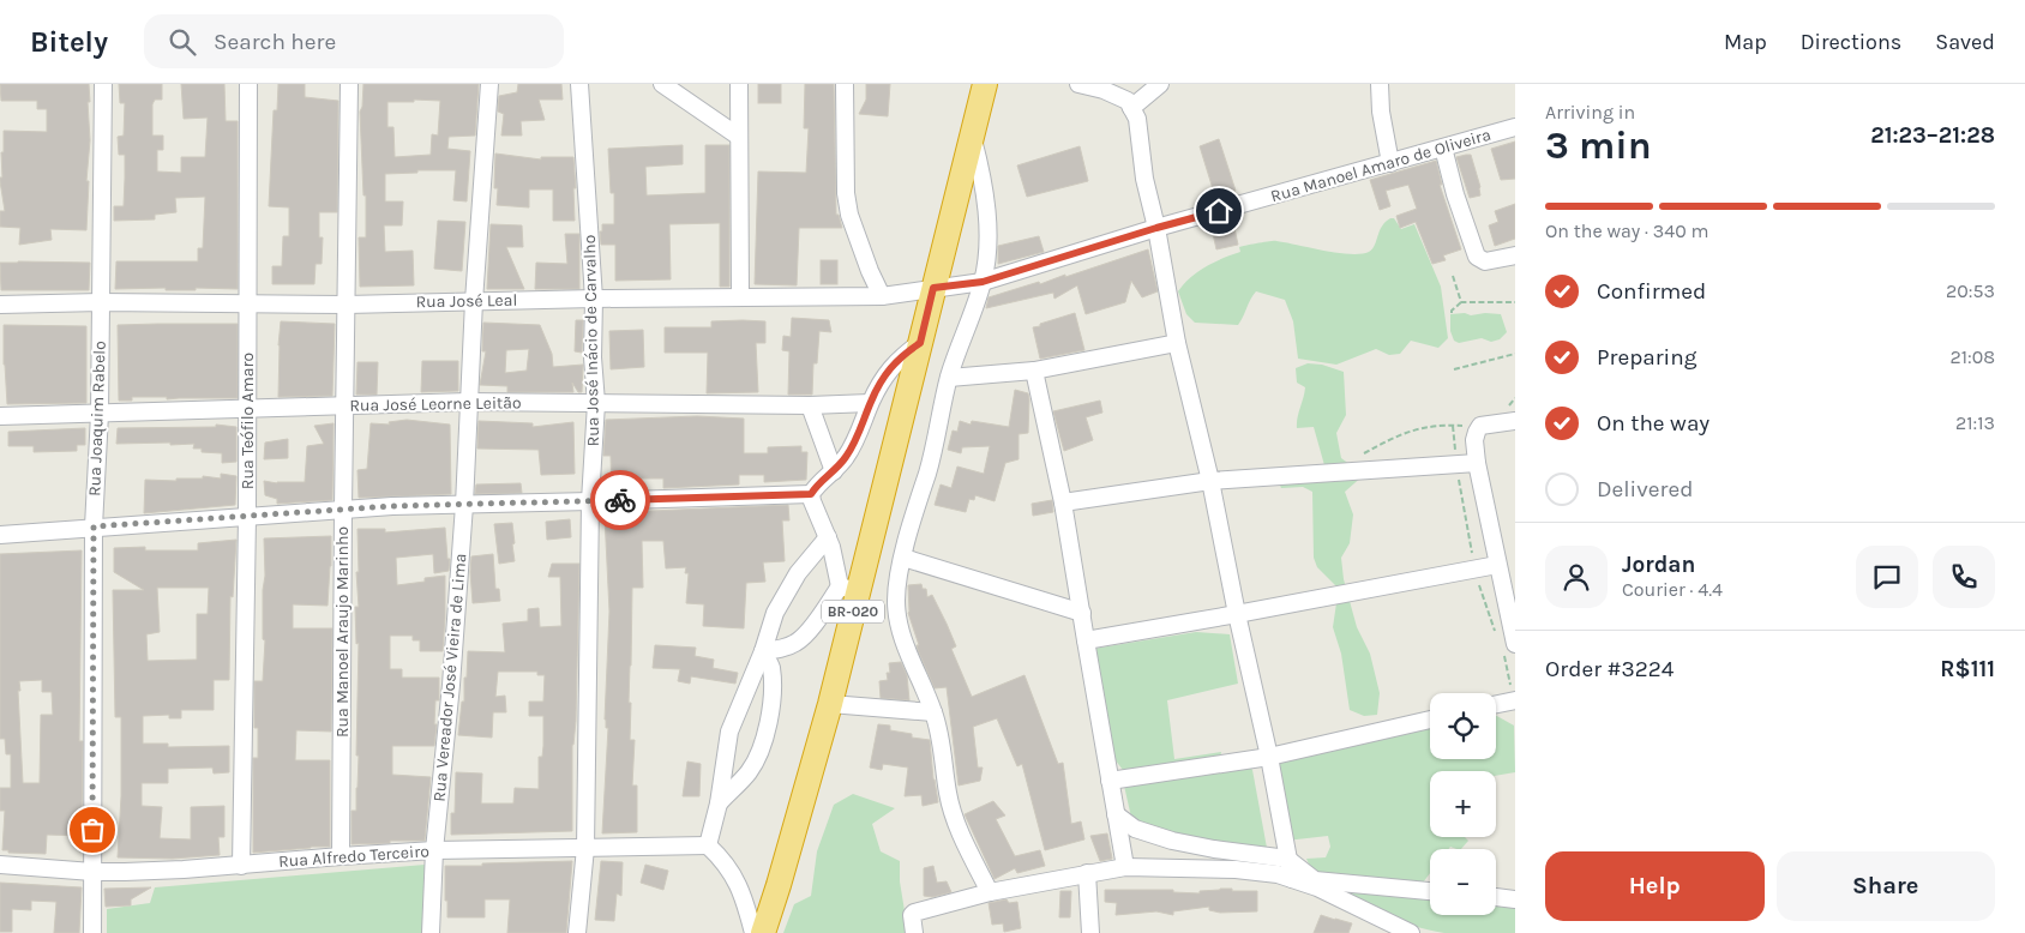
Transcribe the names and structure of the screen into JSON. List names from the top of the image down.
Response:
{
  "streets": {
    "highway": ["BR-020"],
    "street": [
      "Rua Manoel Amaro de Oliveira",
      "Rua José Leal",
      "Rua José Inácio de Carvalho",
      "Rua José Leorne Leitão",
      "Rua Joaquim Rabelo",
      "Rua Teófilo Amaro",
      "Rua Manoel Araujo Marinho",
      "Rua Vereador José Vieira de Lima",
      "Rua Alfredo Terceiro"
    ]
  },
  "crossings": [
    ["Rua Manoel Amaro de Oliveira", "Rua José Leal"],
    ["Rua Manoel Amaro de Oliveira", "BR-020"],
    ["Rua José Leal", "Rua José Inácio de Carvalho"],
    ["Rua José Leal", "Rua Joaquim Rabelo"],
    ["Rua José Leal", "Rua Teófilo Amaro"],
    ["Rua José Leal", "BR-020"],
    ["Rua José Leal", "Rua Manoel Araujo Marinho"],
    ["Rua José Leal", "Rua Vereador José Vieira de Lima"],
    ["Rua José Inácio de Carvalho", "Rua José Leorne Leitão"],
    ["Rua José Inácio de Carvalho", "Rua Alfredo Terceiro"],
    ["Rua José Leorne Leitão", "Rua Joaquim Rabelo"],
    ["Rua José Leorne Leitão", "Rua Teófilo Amaro"],
    ["Rua José Leorne Leitão", "Rua Manoel Araujo Marinho"],
    ["Rua José Leorne Leitão", "Rua Vereador José Vieira de Lima"],
    ["Rua Joaquim Rabelo", "Rua Alfredo Terceiro"],
    ["Rua Teófilo Amaro", "Rua Alfredo Terceiro"],
    ["Rua Manoel Araujo Marinho", "Rua Alfredo Terceiro"],
    ["Rua Vereador José Vieira de Lima", "Rua Alfredo Terceiro"]
  ],
  "page": {
    "header": "Bitely",
    "search": "Search here",
    "nav": ["Map", "Directions", "Saved"],
    "heading": ["3 min", "Arriving in", "21:23–21:28"],
    "panel": [
      "Jordan",
      "Courier · 4.4",
      "Order #3224",
      "R$111"
    ],
    "bar": "On the way · 340 m",
    "list": [
      ["Confirmed", "20:53"],
      ["Preparing", "21:08"],
      ["On the way", "21:13"],
      "Delivered"
    ],
    "map_buttons": ["+", "−"],
    "buttons": ["Help", "Share"]
  }
}
